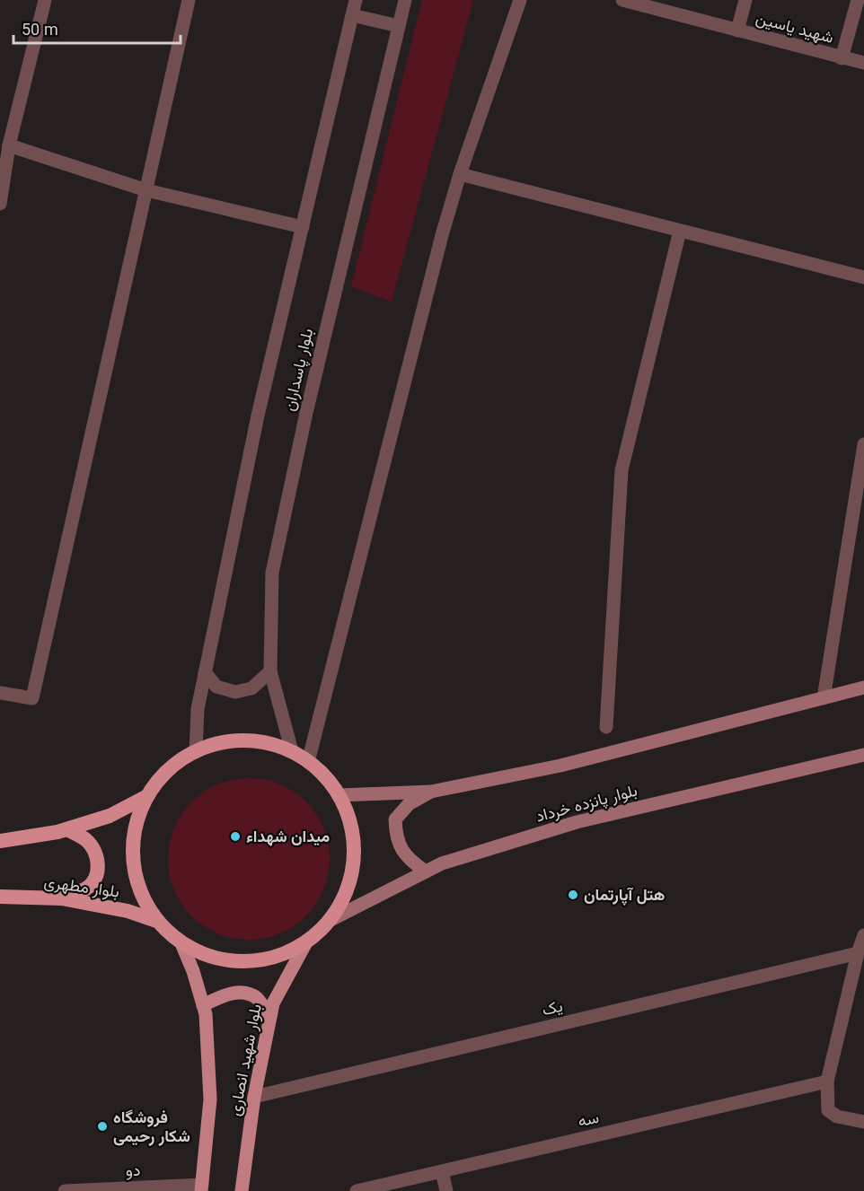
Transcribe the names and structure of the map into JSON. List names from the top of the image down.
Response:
{
  "streets": {
    "highway": ["بلوار مطهری"],
    "main road": ["بلوار پانزده خرداد", "بلوار شهید انصاری"],
    "street": [
      "شهید یاسین",
      "بلوار پاسداران",
      "یک",
      "سه",
      "دو"
    ]
  },
  "crossings": [
    ["یک", "بلوار شهید انصاری"],
    ["بلوار شهید انصاری", "دو"]
  ],
  "places": ["میدان شهداء", "هتل آپارتمان", "فروشگاه شکار رحیمی"],
  "scale_bar": "50 m"
}
